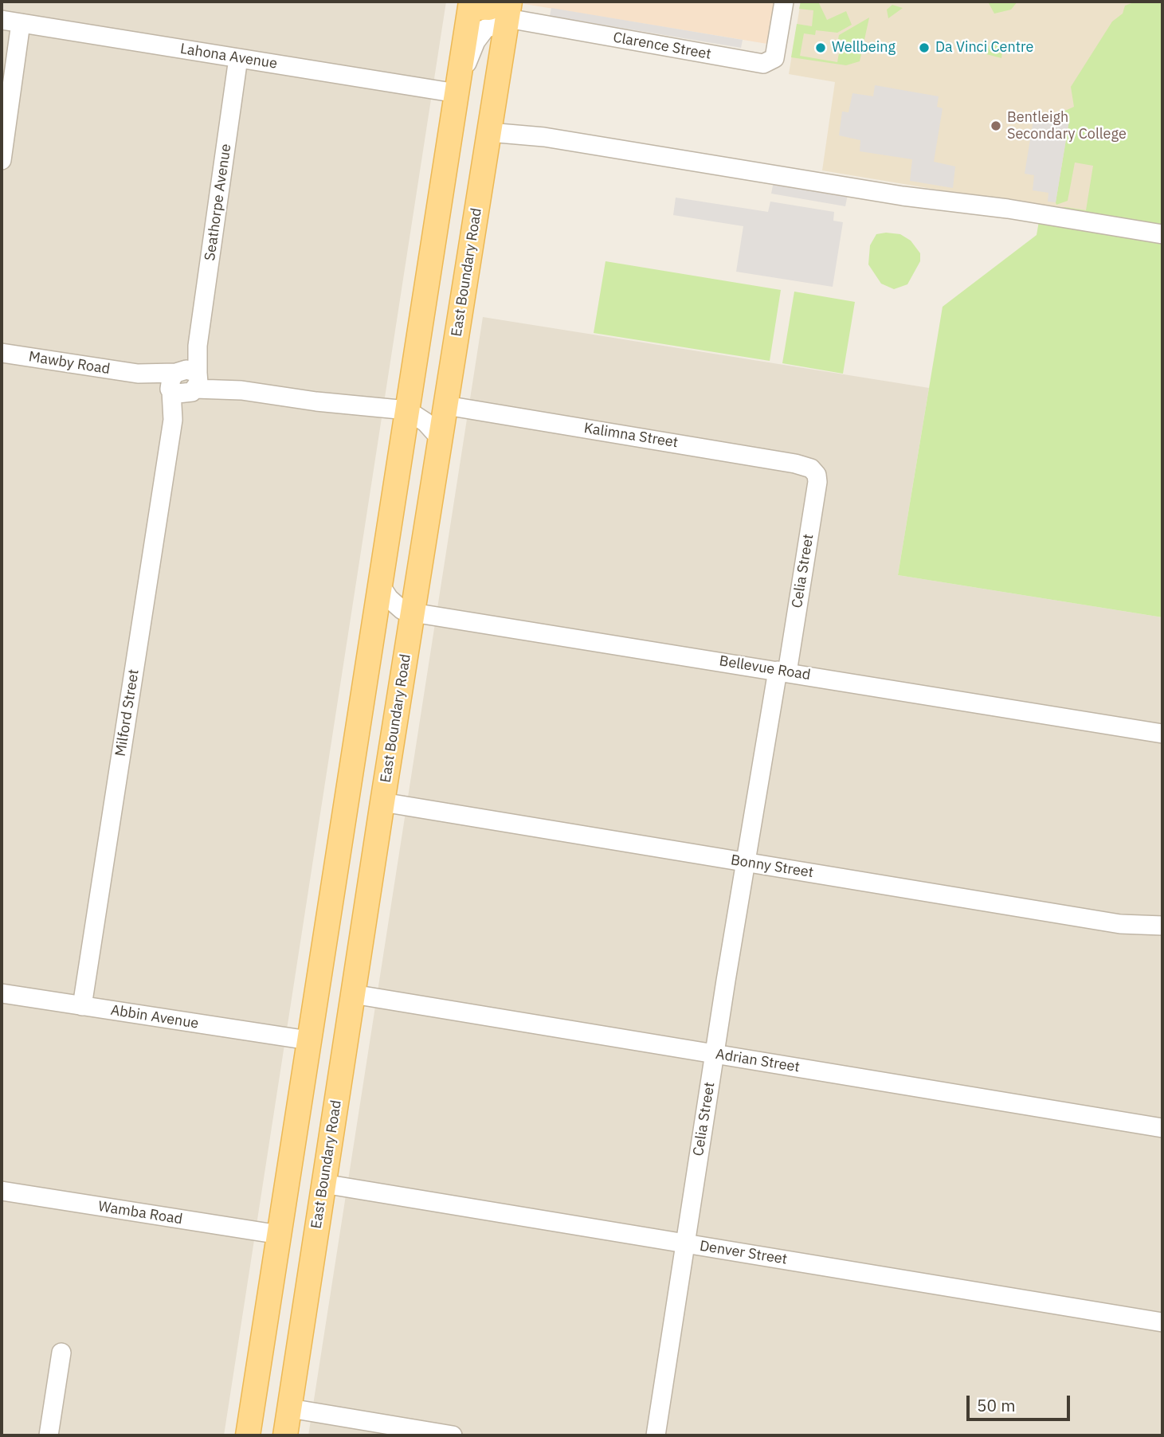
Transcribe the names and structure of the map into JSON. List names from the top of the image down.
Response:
{
  "streets": {
    "main road": ["East Boundary Road"],
    "street": [
      "Clarence Street",
      "Lahona Avenue",
      "Seathorpe Avenue",
      "Mawby Road",
      "Kalimna Street",
      "Celia Street",
      "Bellevue Road",
      "Milford Street",
      "Bonny Street",
      "Abbin Avenue",
      "Adrian Street",
      "Wamba Road",
      "Denver Street"
    ]
  },
  "crossings": [
    ["Clarence Street", "East Boundary Road"],
    ["Lahona Avenue", "Seathorpe Avenue"],
    ["Seathorpe Avenue", "Mawby Road"],
    ["Seathorpe Avenue", "Milford Street"],
    ["East Boundary Road", "Mawby Road"],
    ["East Boundary Road", "Kalimna Street"],
    ["East Boundary Road", "Bellevue Road"],
    ["East Boundary Road", "Bonny Street"],
    ["East Boundary Road", "Adrian Street"],
    ["East Boundary Road", "Denver Street"],
    ["Mawby Road", "Milford Street"],
    ["Kalimna Street", "Celia Street"],
    ["Celia Street", "Bellevue Road"],
    ["Celia Street", "Bonny Street"],
    ["Celia Street", "Adrian Street"],
    ["Celia Street", "Denver Street"],
    ["Milford Street", "Abbin Avenue"]
  ],
  "places": ["Wellbeing", "Da Vinci Centre", "Bentleigh Secondary College"],
  "scale_bar": "50 m"
}
